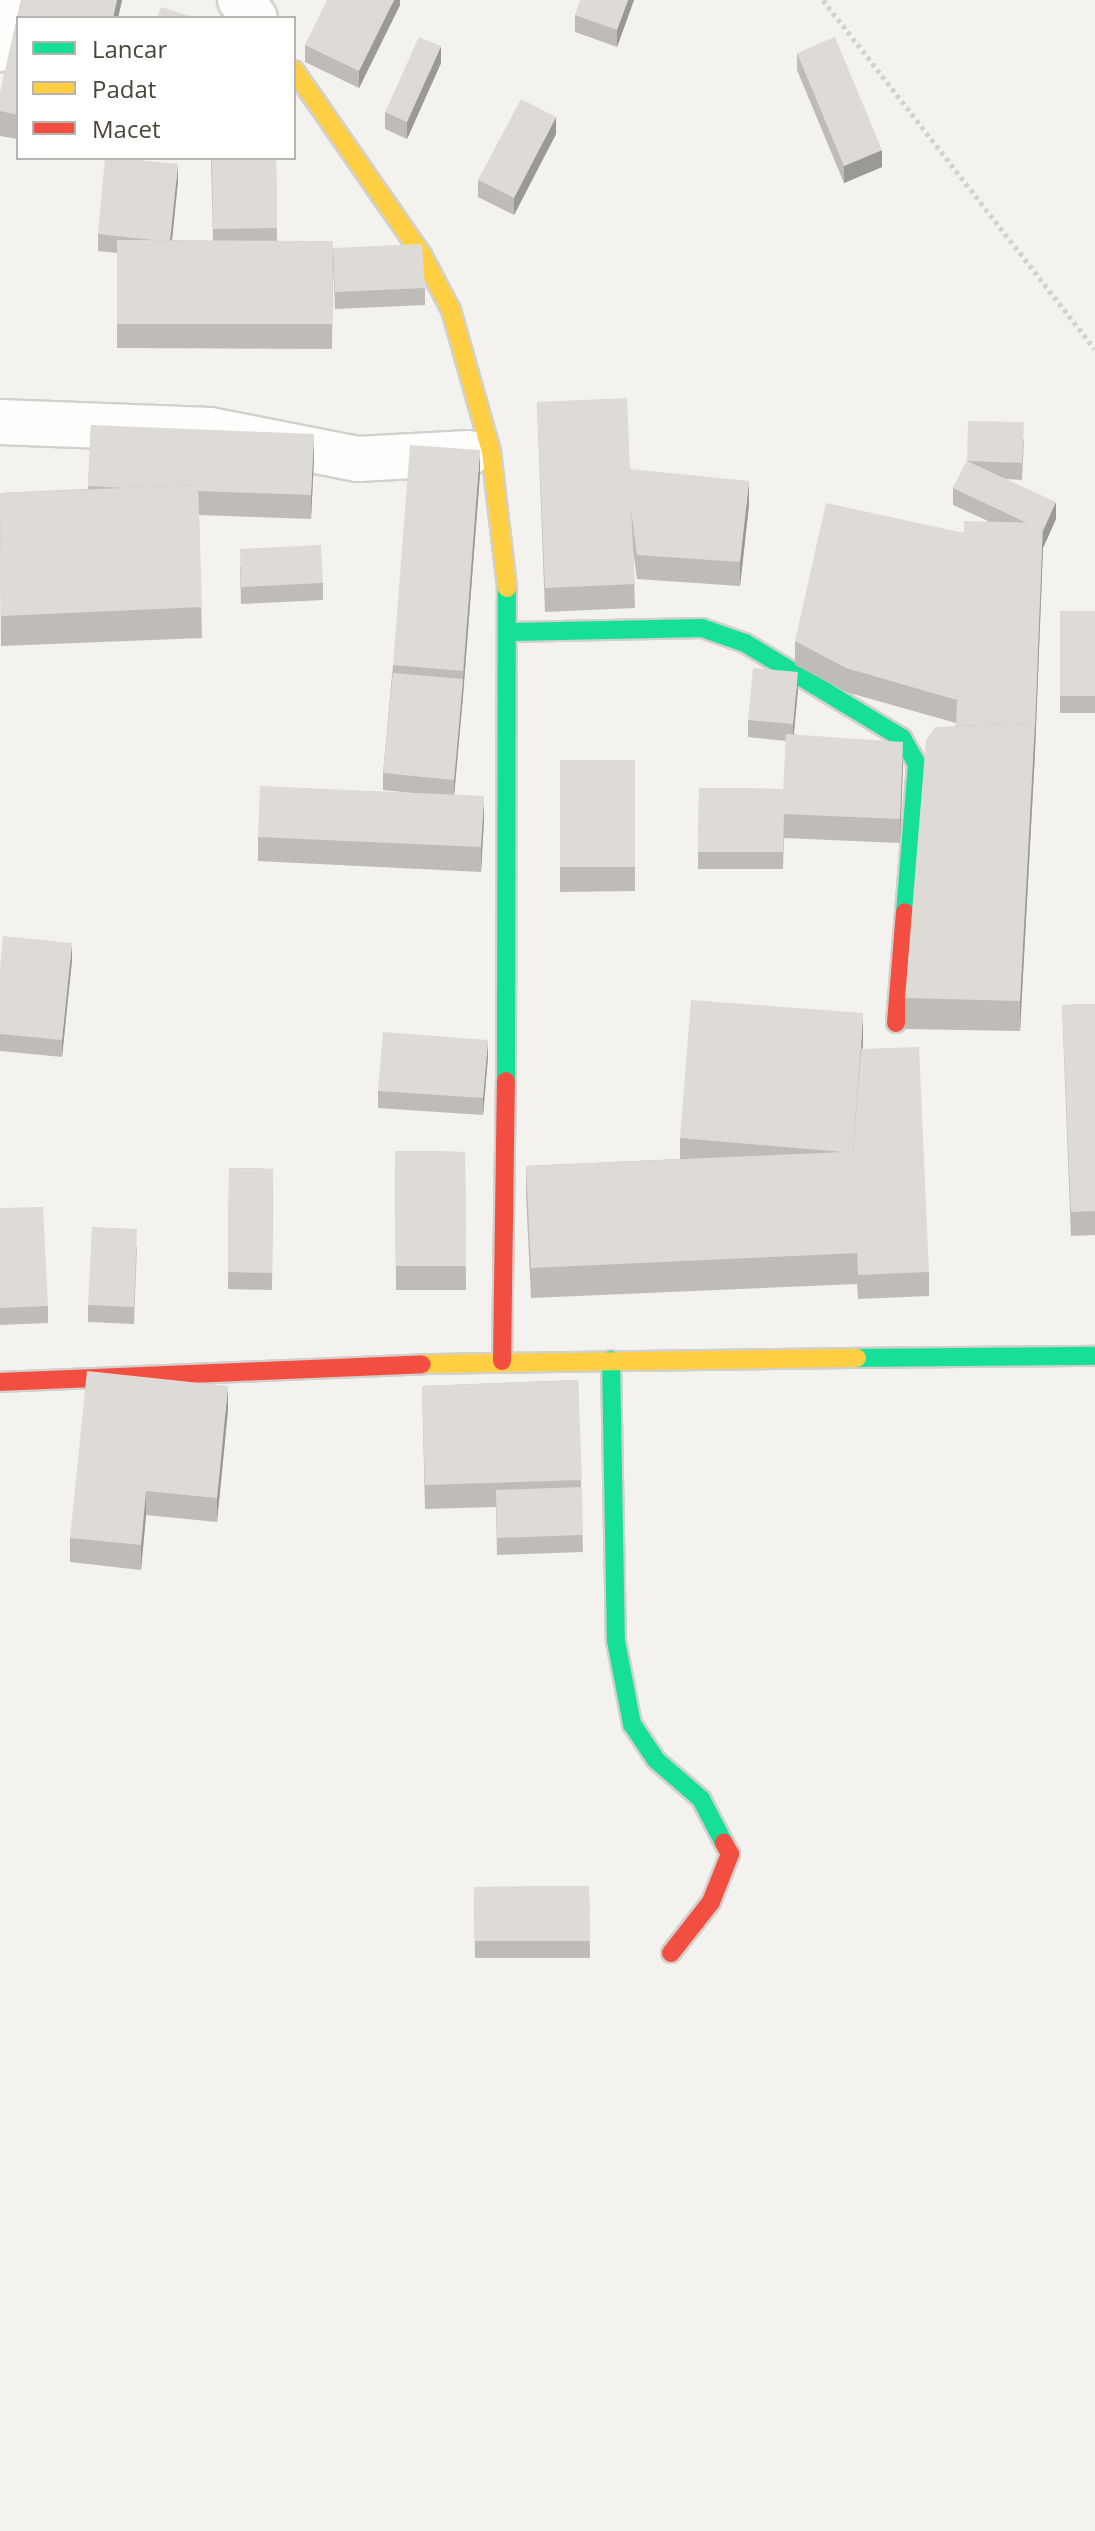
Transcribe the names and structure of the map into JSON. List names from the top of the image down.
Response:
{
  "legend": ["Lancar", "Padat", "Macet"]
}
